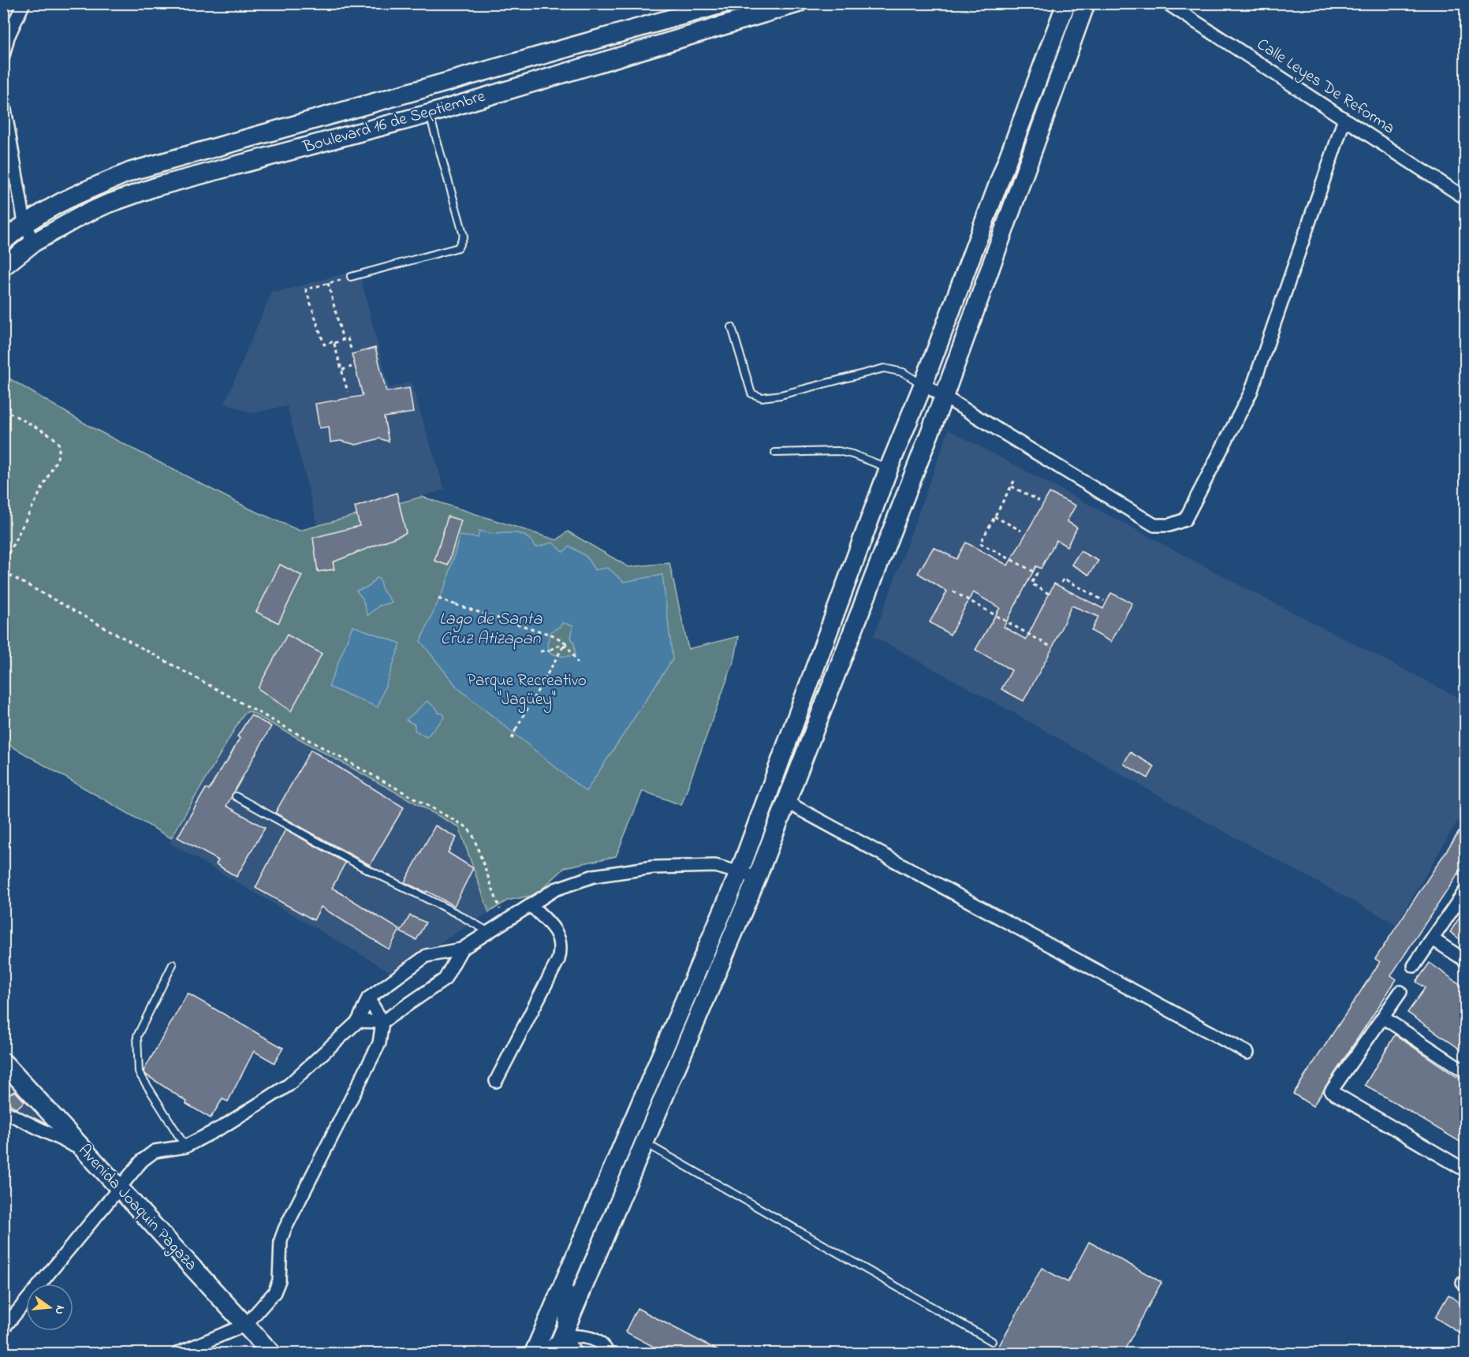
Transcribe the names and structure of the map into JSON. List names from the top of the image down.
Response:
{
  "streets": {
    "main road": ["Boulevard 16 de Septiembre", "Avenida Joaquin Pagaza"],
    "street": ["Calle Leyes De Reforma"]
  },
  "water": ["Lago de Santa Cruz Atizapan"],
  "parks": ["Parque Recreativo \"Jagüey\""],
  "north": "right"
}
